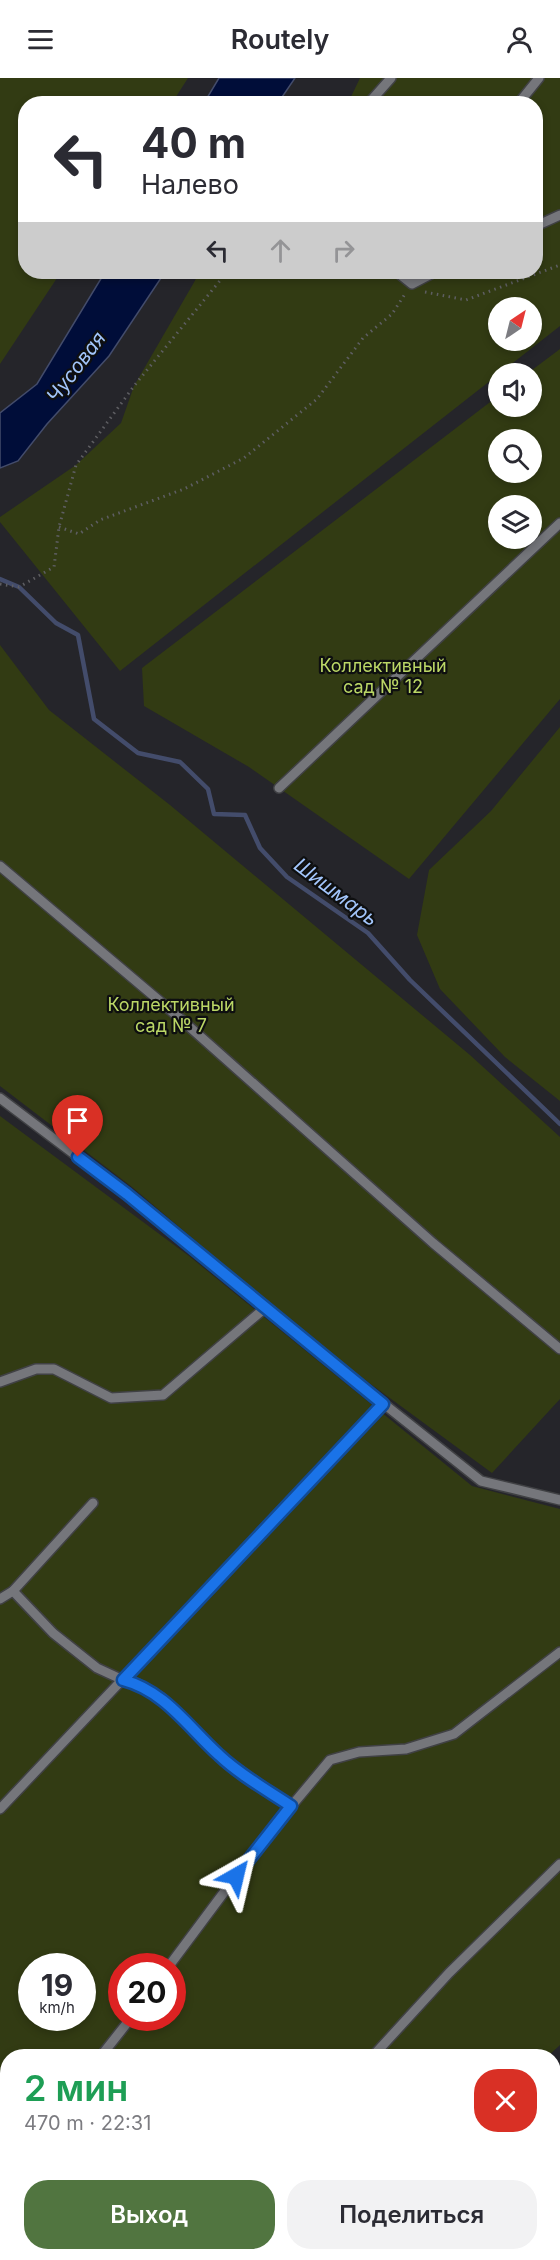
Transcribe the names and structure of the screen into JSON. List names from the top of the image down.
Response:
{
  "water": ["Чусовая", "Шишмарь"],
  "parks": ["Коллективный сад № 12", "Коллективный сад № 7"],
  "north": "top right",
  "page": {
    "header": "Routely",
    "turn": ["40 m", "Налево"],
    "speed": "19 km/h",
    "limit": "20",
    "heading": ["2 мин", "470 m · 22:31"],
    "buttons": ["Выход", "Поделиться"]
  }
}
